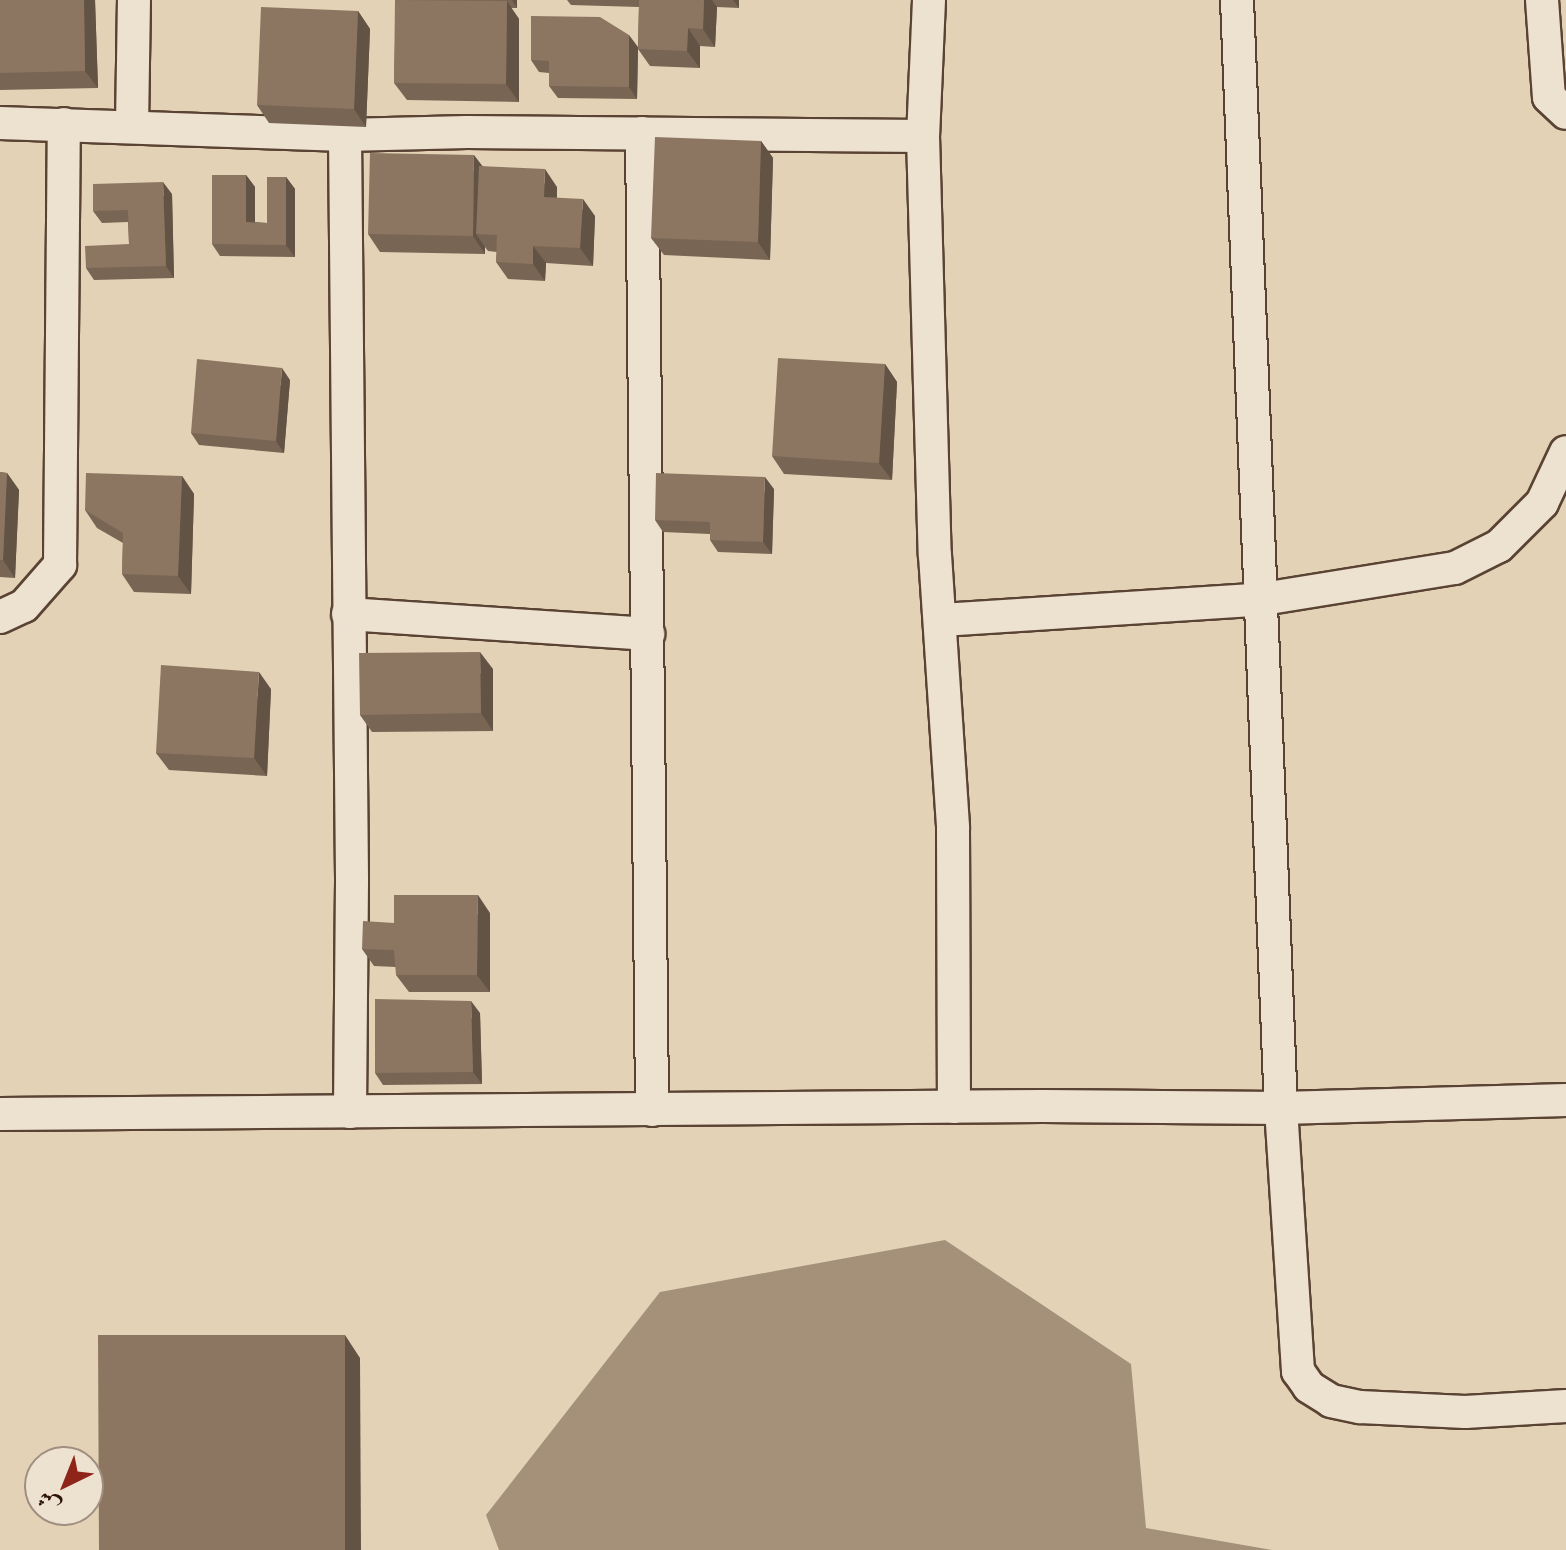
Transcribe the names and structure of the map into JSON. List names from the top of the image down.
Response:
{
  "north": "bottom left"
}
